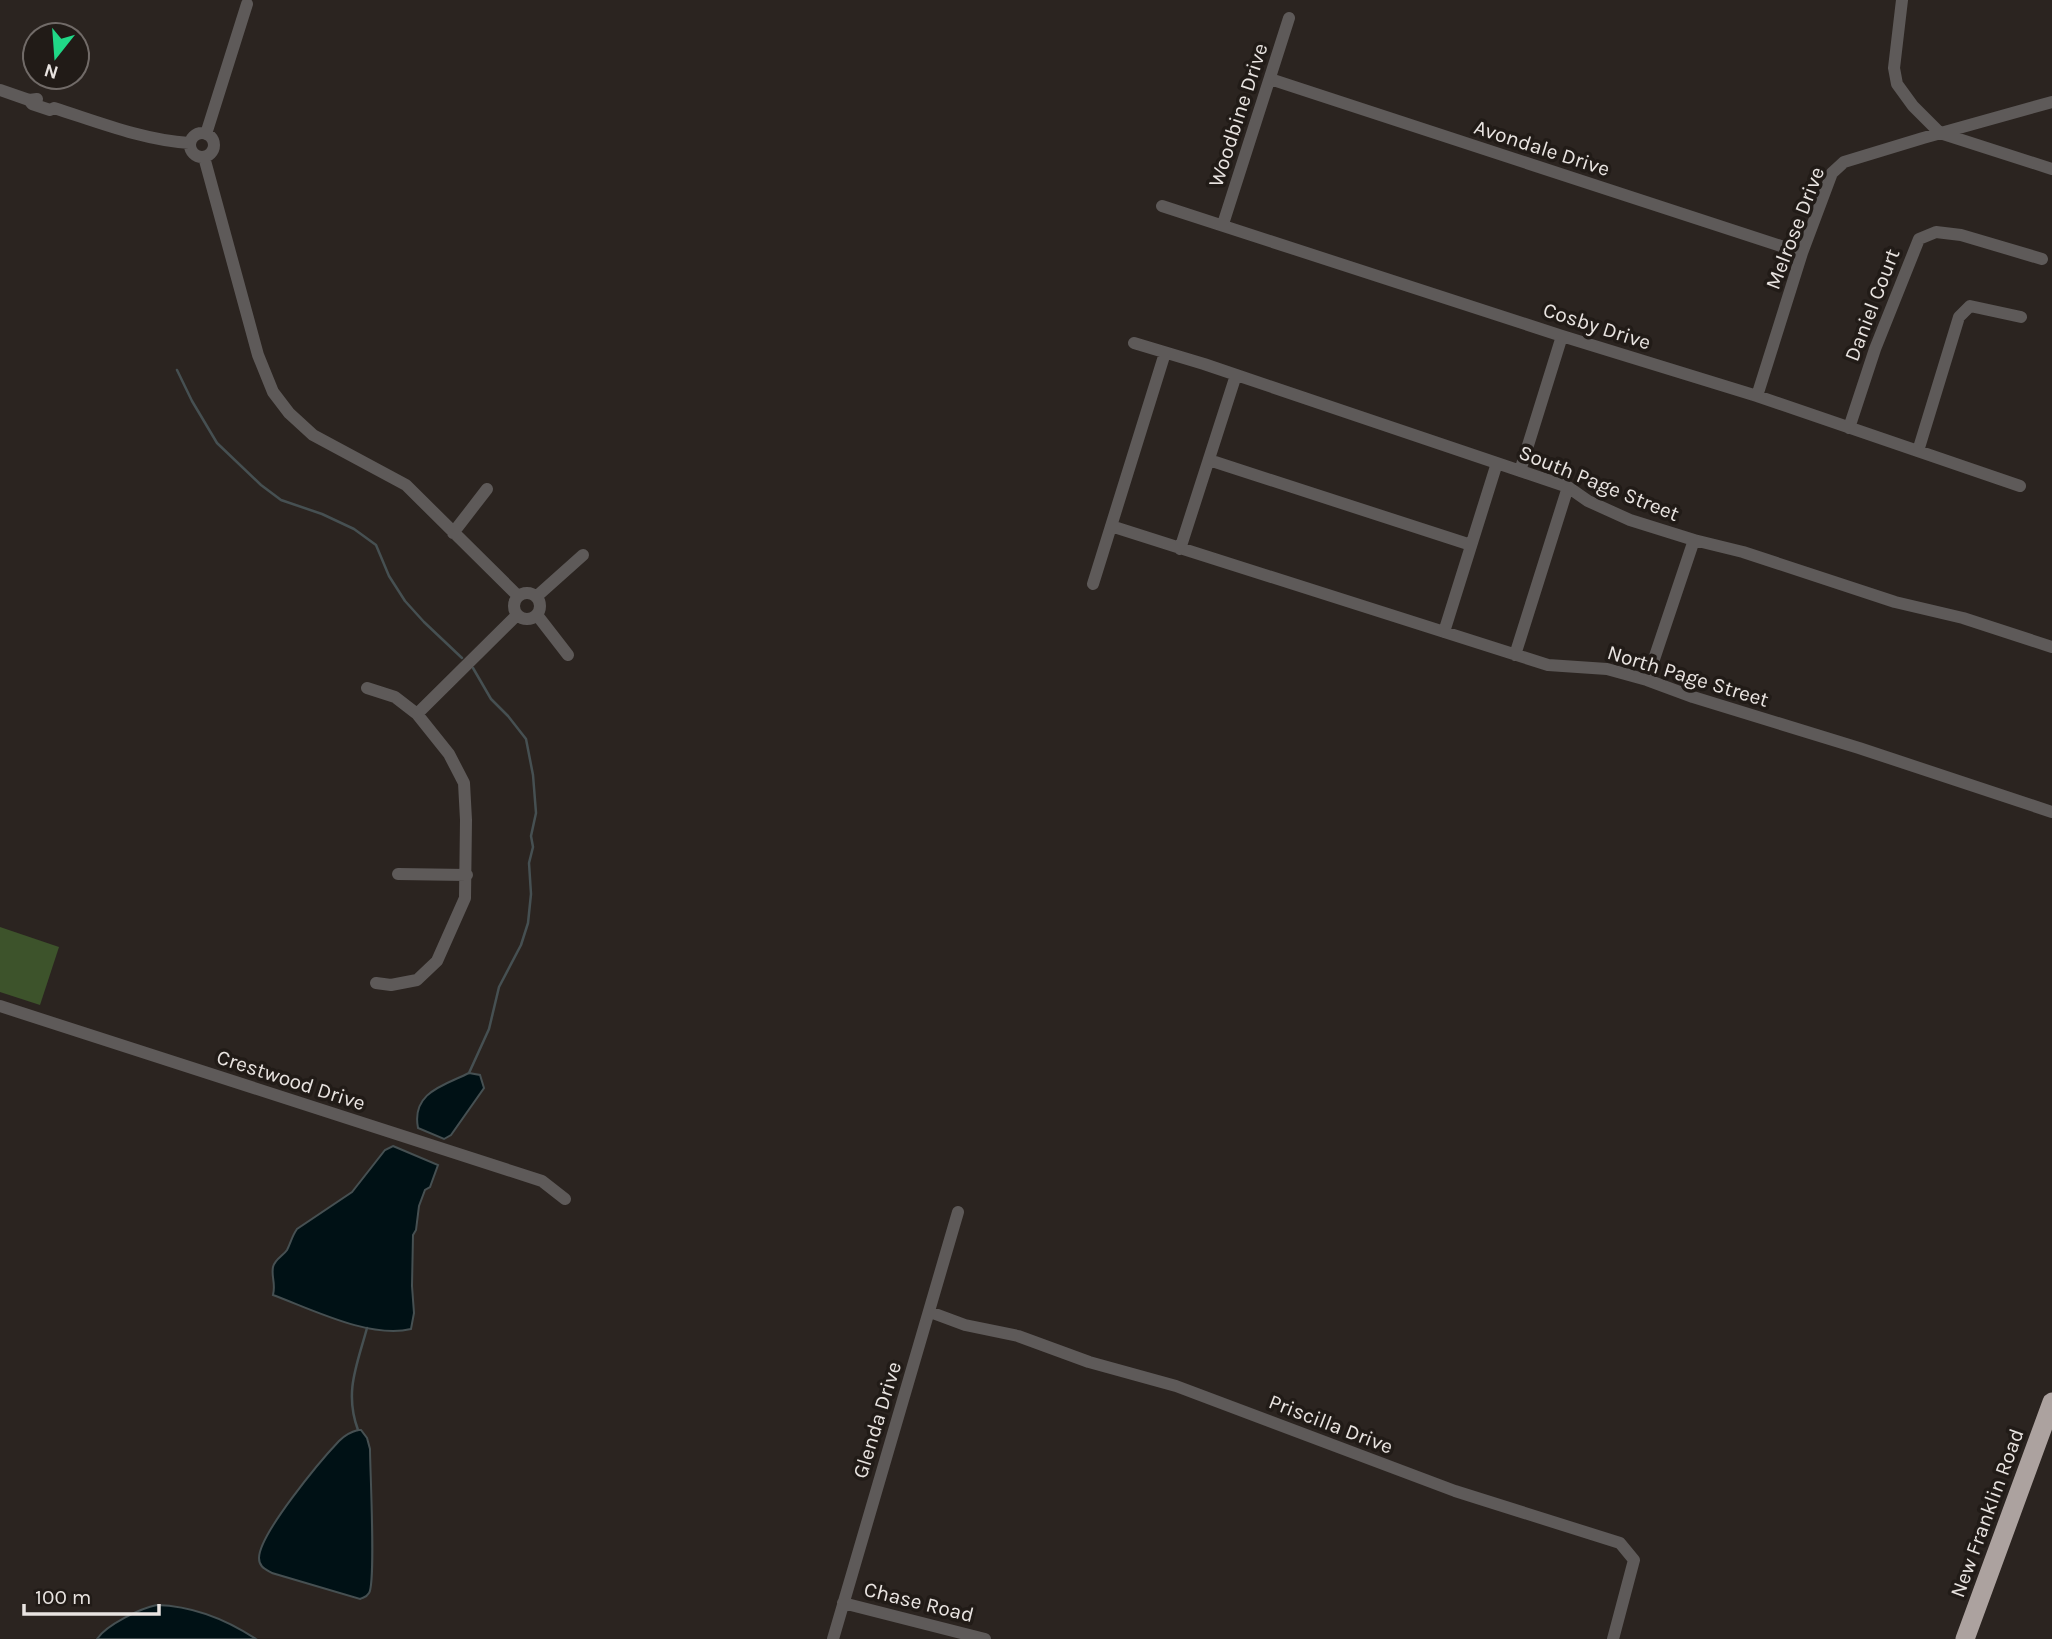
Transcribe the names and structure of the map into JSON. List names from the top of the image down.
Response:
{
  "streets": {
    "highway": ["New Franklin Road"],
    "street": [
      "Woodbine Drive",
      "Avondale Drive",
      "Melrose Drive",
      "Daniel Court",
      "Cosby Drive",
      "South Page Street",
      "North Page Street",
      "Crestwood Drive",
      "Glenda Drive",
      "Priscilla Drive",
      "Chase Road"
    ]
  },
  "crossings": [
    ["Woodbine Drive", "Avondale Drive"],
    ["Woodbine Drive", "Cosby Drive"],
    ["Avondale Drive", "Melrose Drive"],
    ["Melrose Drive", "Cosby Drive"],
    ["Daniel Court", "Cosby Drive"],
    ["Glenda Drive", "Priscilla Drive"],
    ["Glenda Drive", "Chase Road"]
  ],
  "scale_bar": "100 m",
  "north": "bottom"
}
